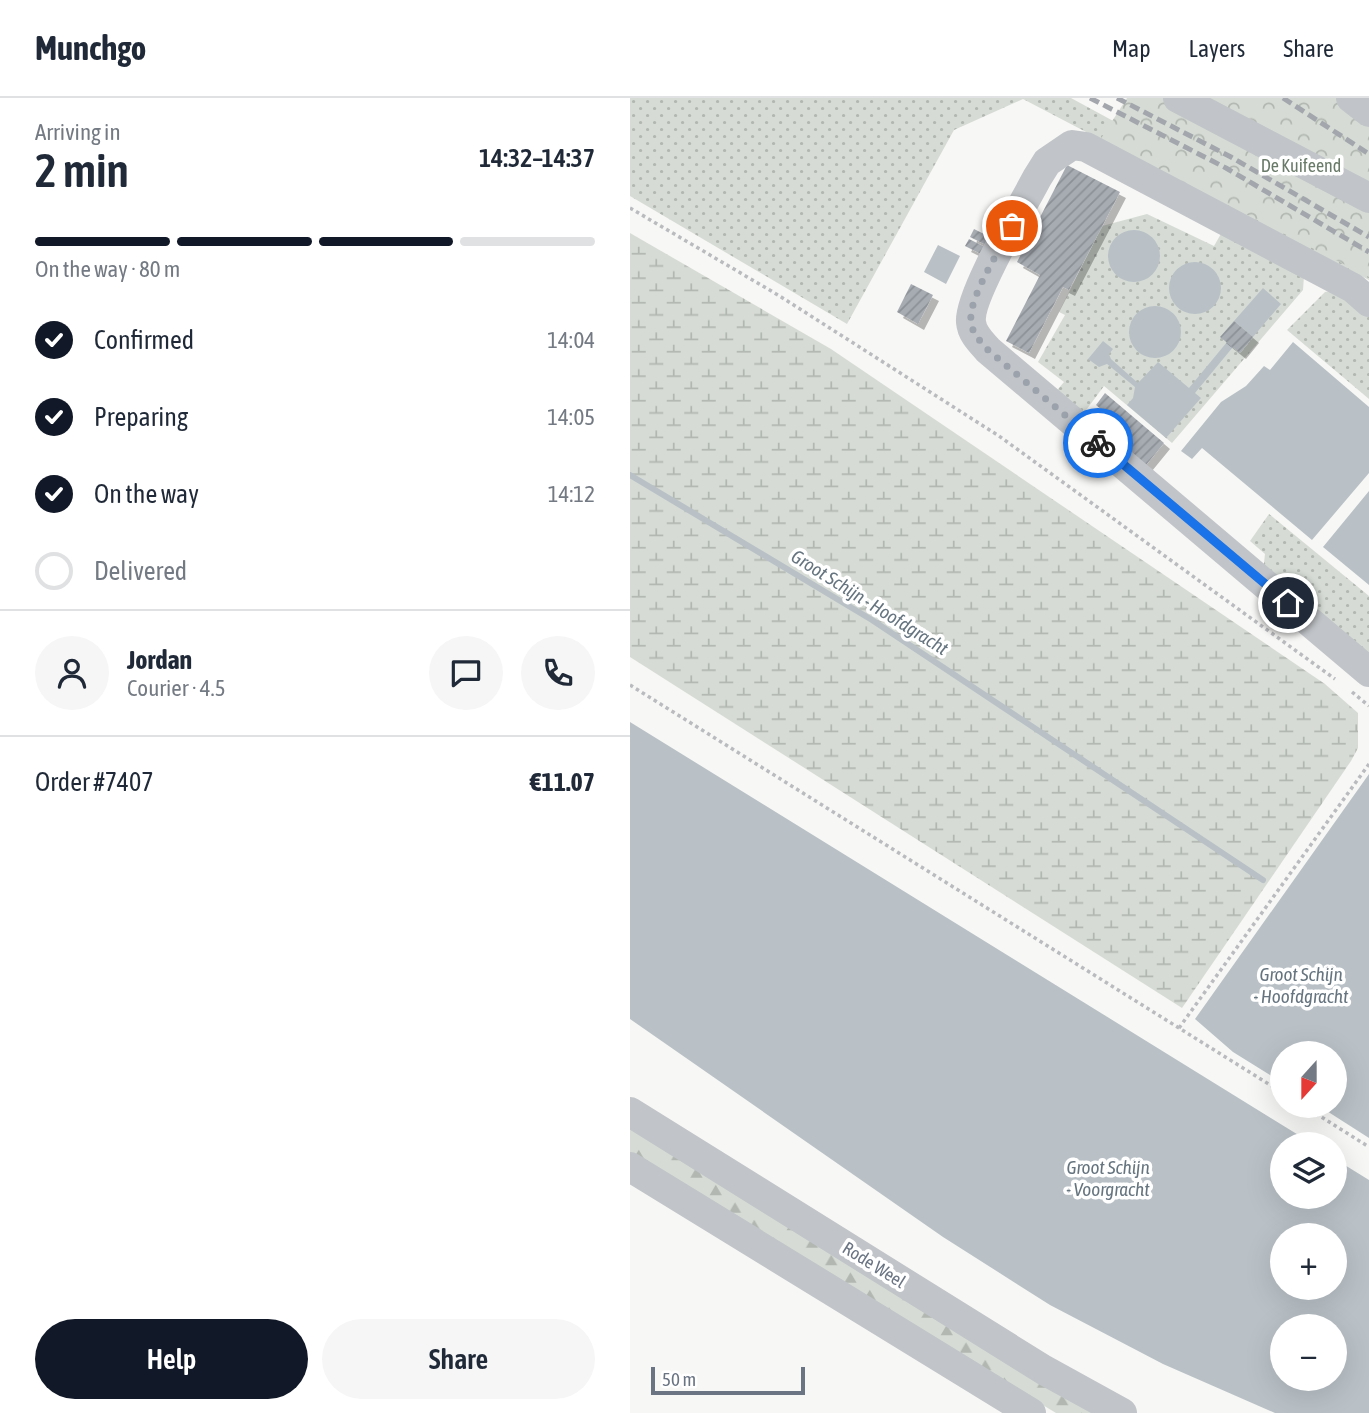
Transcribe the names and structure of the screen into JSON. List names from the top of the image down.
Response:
{
  "streets": {
    "street": ["Rode Weel"]
  },
  "water": ["Groot Schijn - Hoofdgracht", "Groot Schijn - Voorgracht"],
  "parks": ["De Kuifeend"],
  "scale_bar": "50 m",
  "north": "bottom",
  "page": {
    "header": "Munchgo",
    "nav": ["Map", "Layers", "Share"],
    "heading": ["2 min", "Arriving in", "14:32–14:37"],
    "panel": [
      "Jordan",
      "Courier · 4.5",
      "Order #7407",
      "€11.07"
    ],
    "bar": "On the way · 80 m",
    "list": [
      ["Confirmed", "14:04"],
      ["Preparing", "14:05"],
      ["On the way", "14:12"],
      "Delivered"
    ],
    "map_buttons": ["+", "−"],
    "buttons": ["Help", "Share"],
    "scale": "50 m"
  }
}
